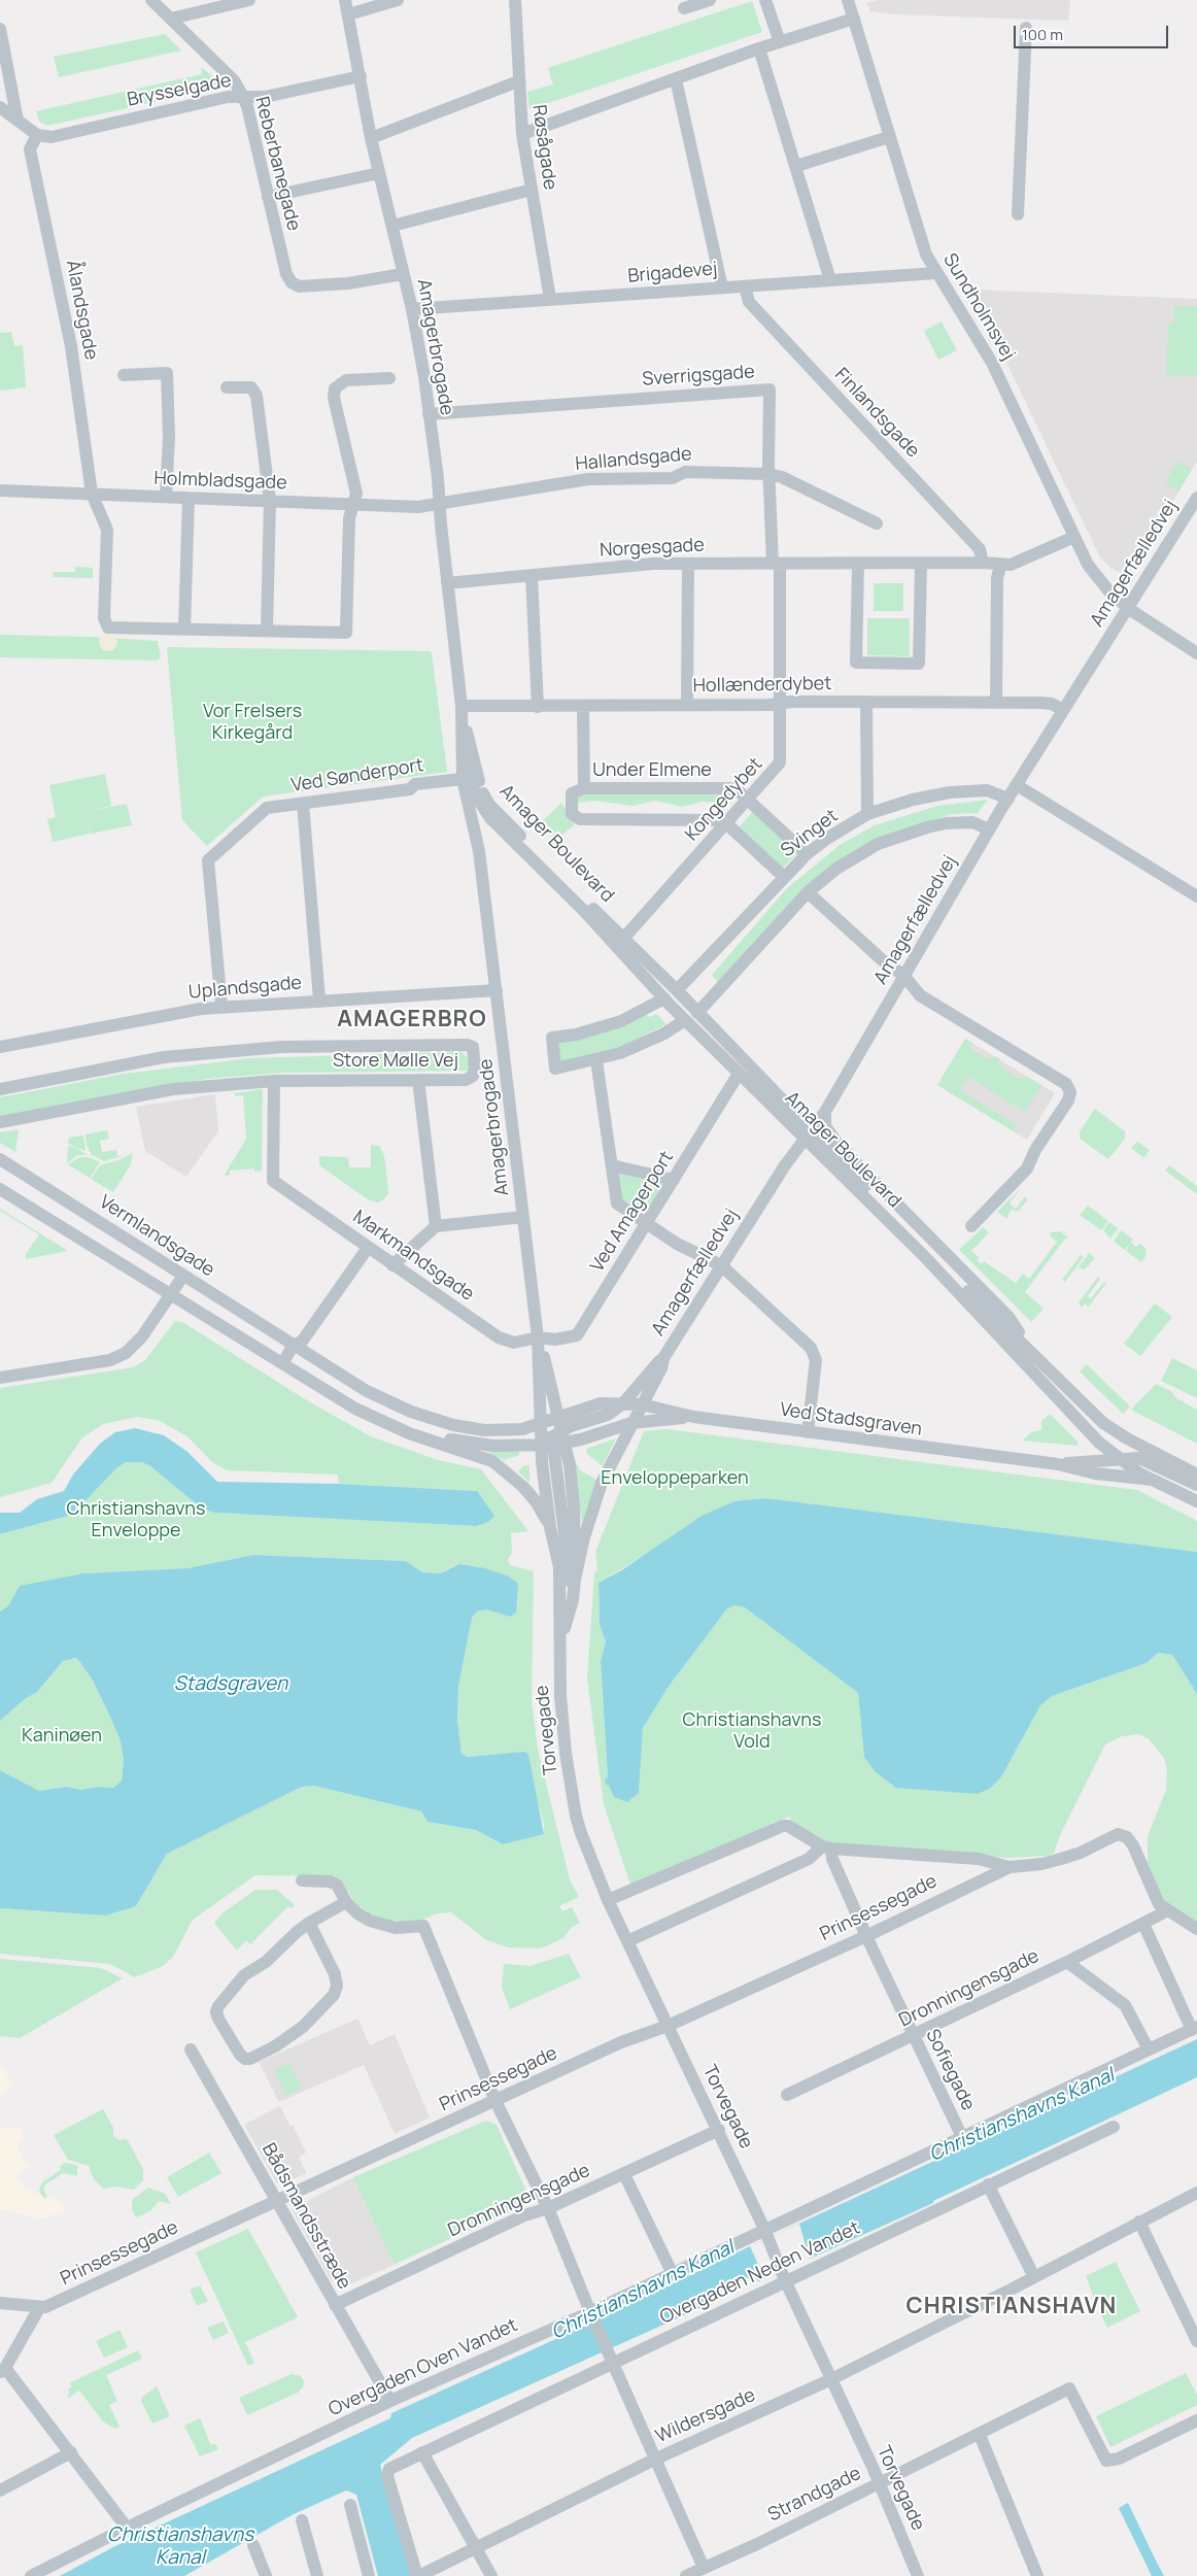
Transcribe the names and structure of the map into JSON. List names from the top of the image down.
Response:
{
  "streets": {
    "street": [
      "Brysselgade",
      "Røsågade",
      "Reberbanegade",
      "Brigadevej",
      "Sundholmsvej",
      "Ålandsgade",
      "Amagerbrogade",
      "Sverrigsgade",
      "Finlandsgade",
      "Hallandsgade",
      "Holmbladsgade",
      "Norgesgade",
      "Amagerfælledvej",
      "Hollænderdybet",
      "Under Elmene",
      "Ved Sønderport",
      "Kongedybet",
      "Svinget",
      "Amager Boulevard",
      "Uplandsgade",
      "Store Mølle Vej",
      "Ved Amagerport",
      "Vermlandsgade",
      "Markmandsgade",
      "Ved Stadsgraven",
      "Torvegade",
      "Prinsessegade",
      "Dronningensgade",
      "Sofiegade",
      "Bådsmandsstræde",
      "Overgaden Neden Vandet",
      "Overgaden Oven Vandet",
      "Wildersgade",
      "Strandgade"
    ]
  },
  "crossings": [
    ["Brysselgade", "Reberbanegade"],
    ["Brysselgade", "Ålandsgade"],
    ["Brysselgade", "Amagerbrogade"],
    ["Røsågade", "Brigadevej"],
    ["Reberbanegade", "Amagerbrogade"],
    ["Brigadevej", "Sundholmsvej"],
    ["Brigadevej", "Amagerbrogade"],
    ["Brigadevej", "Finlandsgade"],
    ["Sundholmsvej", "Norgesgade"],
    ["Sundholmsvej", "Amagerfælledvej"],
    ["Ålandsgade", "Holmbladsgade"],
    ["Amagerbrogade", "Sverrigsgade"],
    ["Amagerbrogade", "Hallandsgade"],
    ["Amagerbrogade", "Holmbladsgade"],
    ["Amagerbrogade", "Norgesgade"],
    ["Amagerbrogade", "Hollænderdybet"],
    ["Amagerbrogade", "Ved Sønderport"],
    ["Amagerbrogade", "Amager Boulevard"],
    ["Amagerbrogade", "Uplandsgade"],
    ["Amagerbrogade", "Ved Amagerport"],
    ["Amagerbrogade", "Vermlandsgade"],
    ["Amagerbrogade", "Markmandsgade"],
    ["Amagerbrogade", "Ved Stadsgraven"],
    ["Amagerbrogade", "Torvegade"],
    ["Sverrigsgade", "Hallandsgade"],
    ["Sverrigsgade", "Kongedybet"],
    ["Finlandsgade", "Norgesgade"],
    ["Hallandsgade", "Holmbladsgade"],
    ["Hallandsgade", "Kongedybet"],
    ["Norgesgade", "Kongedybet"],
    ["Amagerfælledvej", "Hollænderdybet"],
    ["Amagerfælledvej", "Svinget"],
    ["Amagerfælledvej", "Amager Boulevard"],
    ["Amagerfælledvej", "Ved Stadsgraven"],
    ["Amagerfælledvej", "Torvegade"],
    ["Hollænderdybet", "Kongedybet"],
    ["Under Elmene", "Kongedybet"],
    ["Under Elmene", "Svinget"],
    ["Ved Sønderport", "Uplandsgade"],
    ["Kongedybet", "Amager Boulevard"],
    ["Svinget", "Amager Boulevard"],
    ["Amager Boulevard", "Ved Amagerport"],
    ["Amager Boulevard", "Ved Stadsgraven"],
    ["Store Mølle Vej", "Markmandsgade"],
    ["Ved Amagerport", "Markmandsgade"],
    ["Vermlandsgade", "Ved Stadsgraven"],
    ["Vermlandsgade", "Torvegade"],
    ["Ved Stadsgraven", "Torvegade"],
    ["Torvegade", "Prinsessegade"],
    ["Torvegade", "Dronningensgade"],
    ["Torvegade", "Overgaden Neden Vandet"],
    ["Torvegade", "Overgaden Oven Vandet"],
    ["Torvegade", "Wildersgade"],
    ["Torvegade", "Strandgade"],
    ["Prinsessegade", "Sofiegade"],
    ["Prinsessegade", "Bådsmandsstræde"],
    ["Dronningensgade", "Sofiegade"],
    ["Dronningensgade", "Bådsmandsstræde"],
    ["Sofiegade", "Overgaden Oven Vandet"],
    ["Bådsmandsstræde", "Overgaden Oven Vandet"]
  ],
  "districts": ["AMAGERBRO", "CHRISTIANSHAVN"],
  "water": ["Stadsgraven", "Christianshavns Kanal"],
  "parks": [
    "Vor Frelsers Kirkegård",
    "Enveloppeparken",
    "Christianshavns Enveloppe",
    "Christianshavns Vold",
    "Kaninøen"
  ],
  "scale_bar": "100 m"
}
